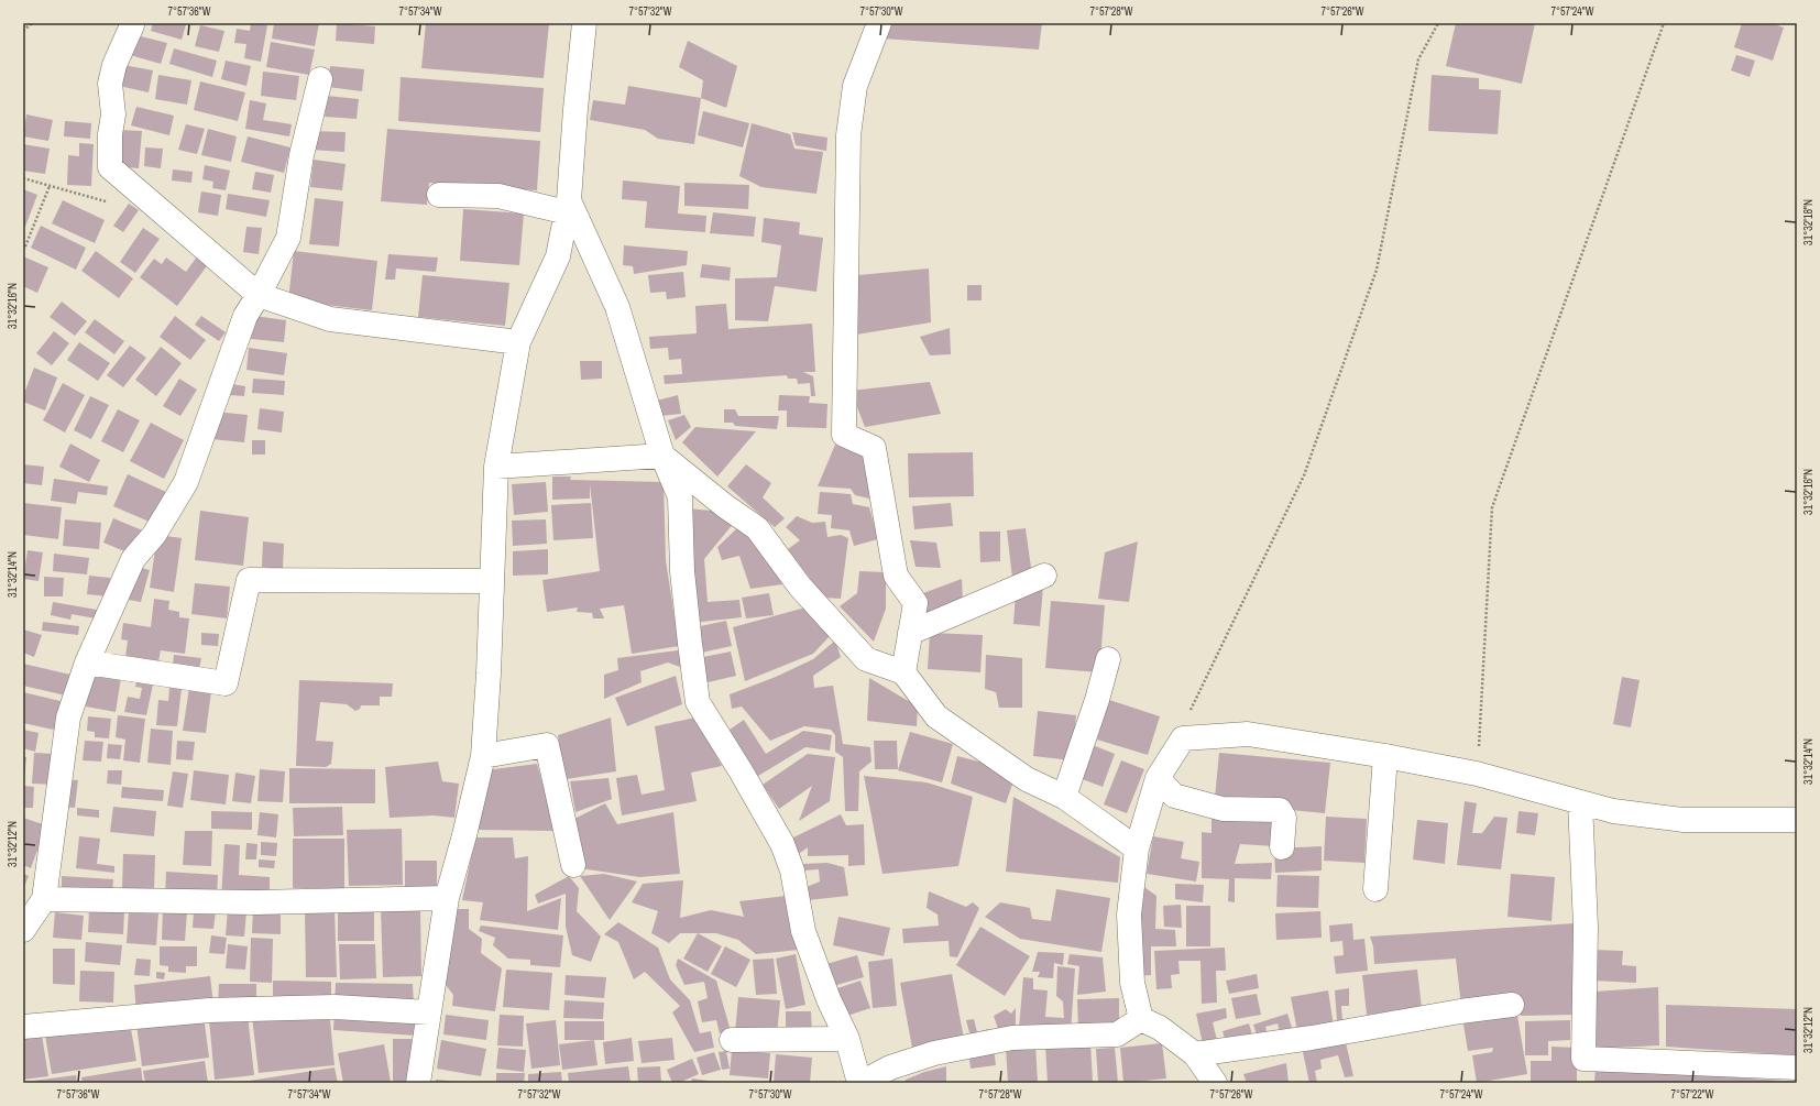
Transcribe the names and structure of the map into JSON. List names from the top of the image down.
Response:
{
  "coordinates": [
    "7°57'36\"W",
    "7°57'34\"W",
    "7°57'32\"W",
    "7°57'30\"W",
    "7°57'28\"W",
    "7°57'26\"W",
    "7°57'24\"W",
    "31°32'18\"N",
    "31°32'16\"N",
    "31°32'14\"N",
    "31°32'12\"N",
    "7°57'22\"W"
  ]
}
